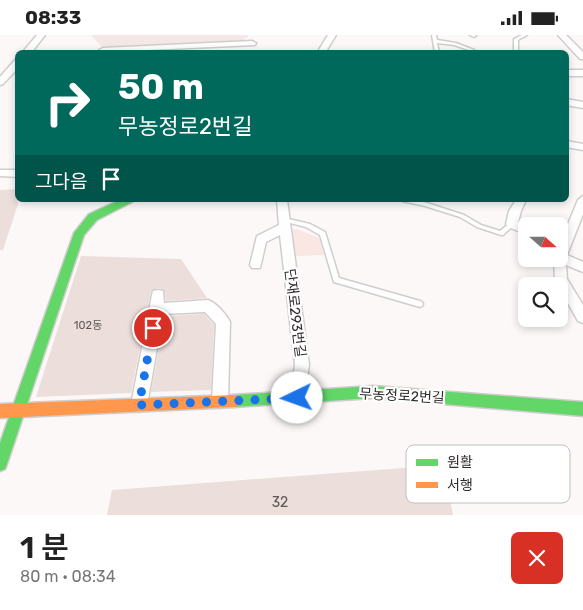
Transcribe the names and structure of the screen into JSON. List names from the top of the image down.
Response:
{
  "streets": {
    "street": ["단재로293번길", "무농정로2번길"]
  },
  "crossings": [
    ["단재로293번길", "무농정로2번길"]
  ],
  "house_numbers": ["102동", "32"],
  "legend": ["원활", "서행"],
  "north": "right",
  "page": {
    "status": "08:33",
    "turn": ["50 m", "무농정로2번길"],
    "then": "그다음",
    "heading": ["1 분", "80 m · 08:34"]
  }
}
